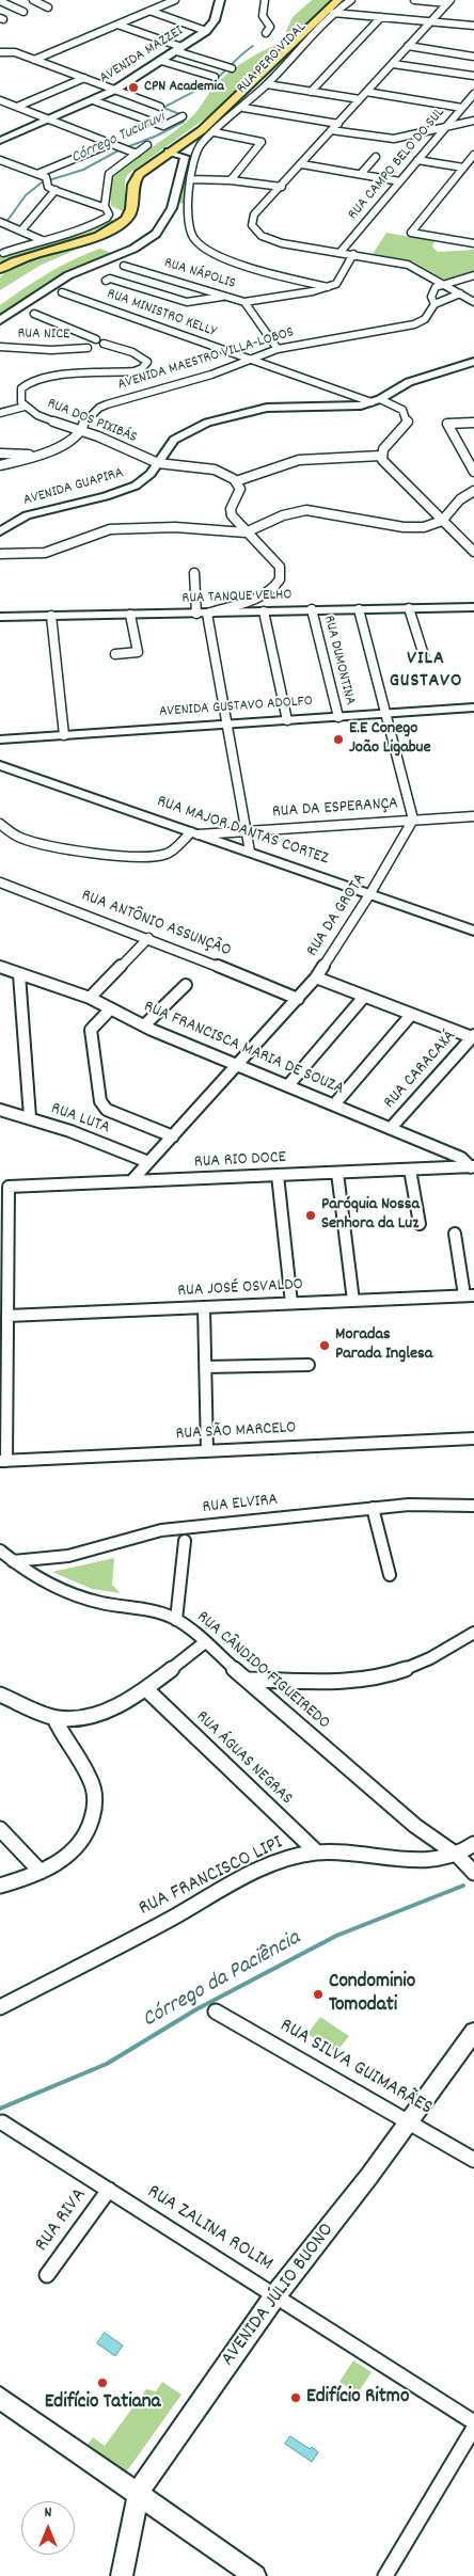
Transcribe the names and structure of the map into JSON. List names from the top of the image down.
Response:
{
  "streets": {
    "street": [
      "AVENIDA MAZZEI",
      "RUA PERO VIDAL",
      "RUA CAMPO BELO DO SUL",
      "RUA NÁPOLIS",
      "RUA MINISTRO KELLY",
      "RUA NICE",
      "AVENIDA MAESTRO VILLA-LOBOS",
      "RUA DOS PIXIBÁS",
      "AVENIDA GUAPIRA",
      "RUA TANQUE VELHO",
      "RUA DUMONTINA",
      "AVENIDA GUSTAVO ADOLFO",
      "RUA DA ESPERANÇA",
      "RUA MAJOR DANTAS CORTEZ",
      "RUA DA GROTA",
      "RUA ANTÔNIO ASSUNÇÃO",
      "RUA FRANCISCA MARIA DE SOUZA",
      "RUA CARACAXÁ",
      "RUA LUTA",
      "RUA RIO DOCE",
      "RUA JOSÉ OSVALDO",
      "RUA SÃO MARCELO",
      "RUA ELVIRA",
      "RUA CÂNDIDO FIGUEIREDO",
      "RUA ÁGUAS NEGRAS",
      "RUA FRANCISCO LIPI",
      "RUA SILVA GUIMARÃES",
      "RUA RIVA",
      "RUA ZALINA ROLIM",
      "AVENIDA JÚLIO BUONO"
    ]
  },
  "crossings": [
    ["RUA NÁPOLIS", "AVENIDA MAESTRO VILLA-LOBOS"],
    ["RUA MINISTRO KELLY", "AVENIDA MAESTRO VILLA-LOBOS"],
    ["RUA MINISTRO KELLY", "AVENIDA GUAPIRA"],
    ["RUA NICE", "RUA DOS PIXIBÁS"],
    ["AVENIDA MAESTRO VILLA-LOBOS", "RUA DOS PIXIBÁS"],
    ["RUA DOS PIXIBÁS", "AVENIDA GUAPIRA"],
    ["RUA TANQUE VELHO", "RUA DUMONTINA"],
    ["RUA DUMONTINA", "AVENIDA GUSTAVO ADOLFO"],
    ["RUA DA ESPERANÇA", "RUA MAJOR DANTAS CORTEZ"],
    ["RUA DA ESPERANÇA", "RUA DA GROTA"],
    ["RUA MAJOR DANTAS CORTEZ", "RUA DA GROTA"],
    ["RUA DA GROTA", "RUA ANTÔNIO ASSUNÇÃO"],
    ["RUA DA GROTA", "RUA FRANCISCA MARIA DE SOUZA"],
    ["RUA DA GROTA", "RUA LUTA"],
    ["RUA DA GROTA", "RUA RIO DOCE"],
    ["RUA FRANCISCA MARIA DE SOUZA", "RUA CARACAXÁ"],
    ["RUA FRANCISCA MARIA DE SOUZA", "RUA RIO DOCE"],
    ["RUA ELVIRA", "RUA CÂNDIDO FIGUEIREDO"],
    ["RUA CÂNDIDO FIGUEIREDO", "RUA FRANCISCO LIPI"],
    ["RUA ÁGUAS NEGRAS", "RUA FRANCISCO LIPI"],
    ["RUA SILVA GUIMARÃES", "AVENIDA JÚLIO BUONO"],
    ["RUA RIVA", "RUA ZALINA ROLIM"],
    ["RUA ZALINA ROLIM", "AVENIDA JÚLIO BUONO"]
  ],
  "districts": ["VILA GUSTAVO"],
  "water": ["Córrego Tucuruvi", "Córrego da Paciência"],
  "places": [
    "CPN Academia",
    "E.E Conego João Ligabue",
    "Paróquia Nossa Senhora da Luz",
    "Moradas Parada Inglesa",
    "Condominio Tomodati",
    "Edifício Tatiana",
    "Edifício Ritmo"
  ],
  "north": "top"
}
